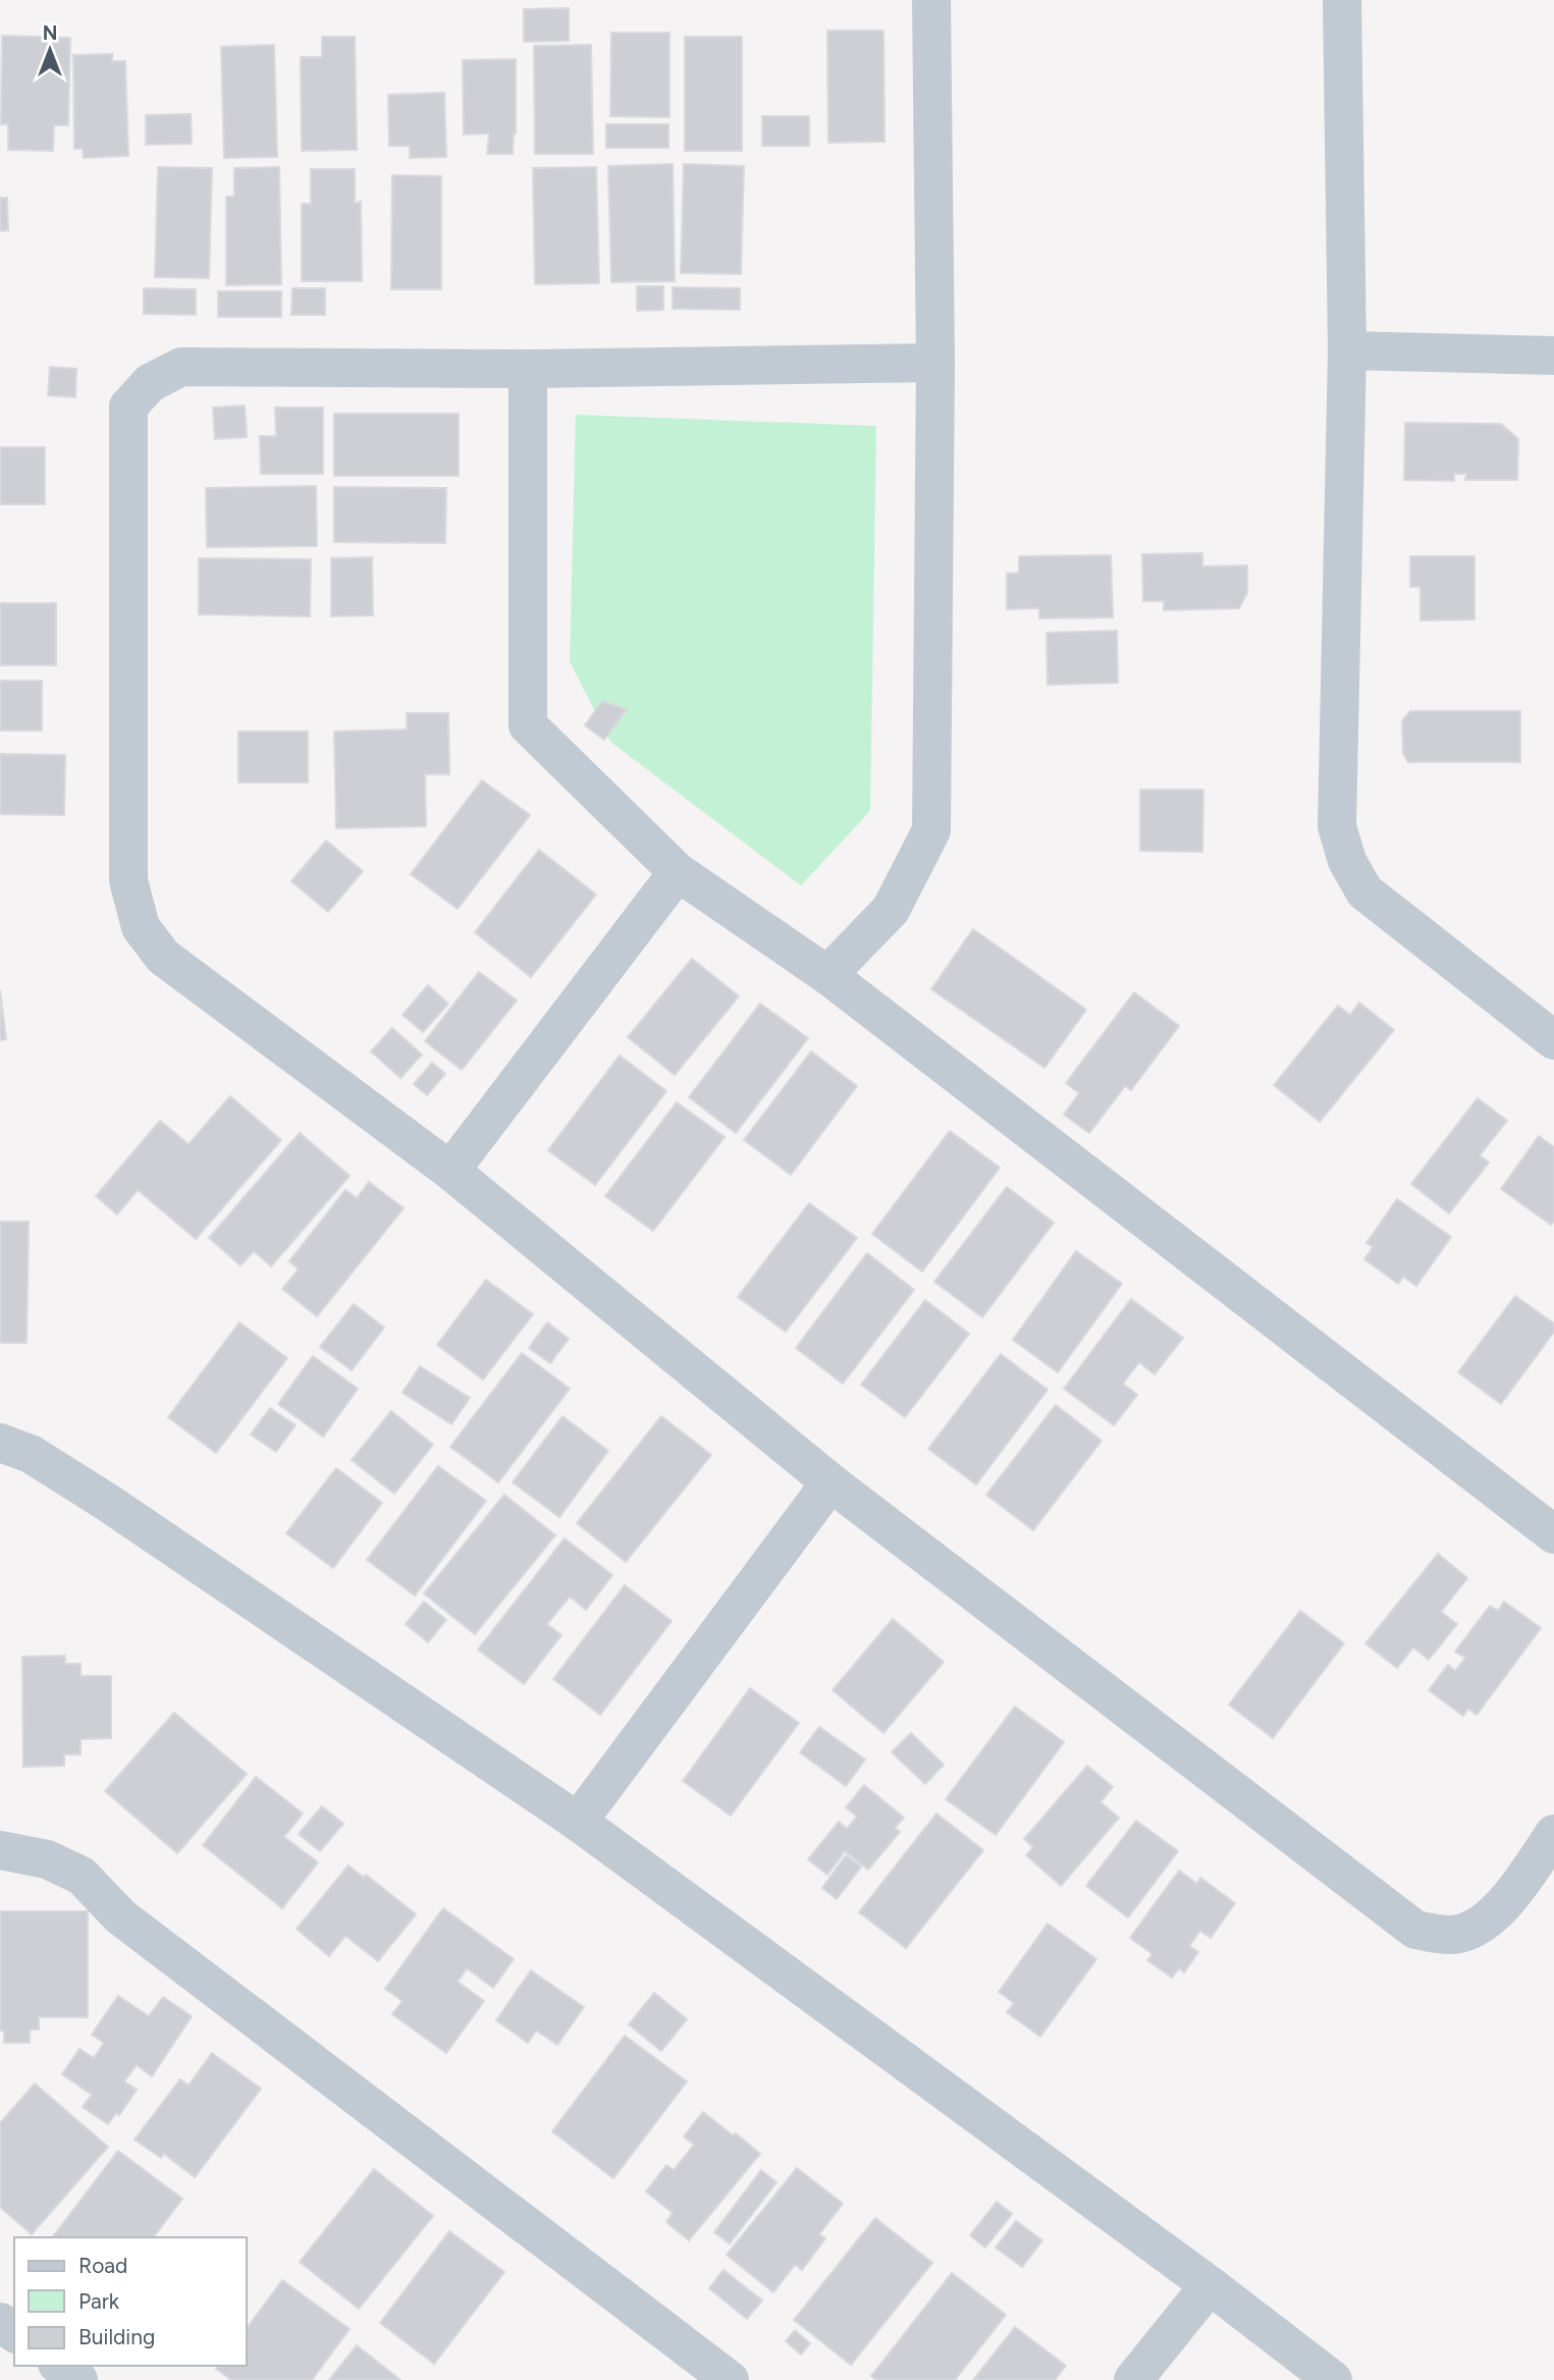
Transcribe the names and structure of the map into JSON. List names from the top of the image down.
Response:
{
  "legend": ["Road", "Park", "Building"],
  "north": "top"
}
